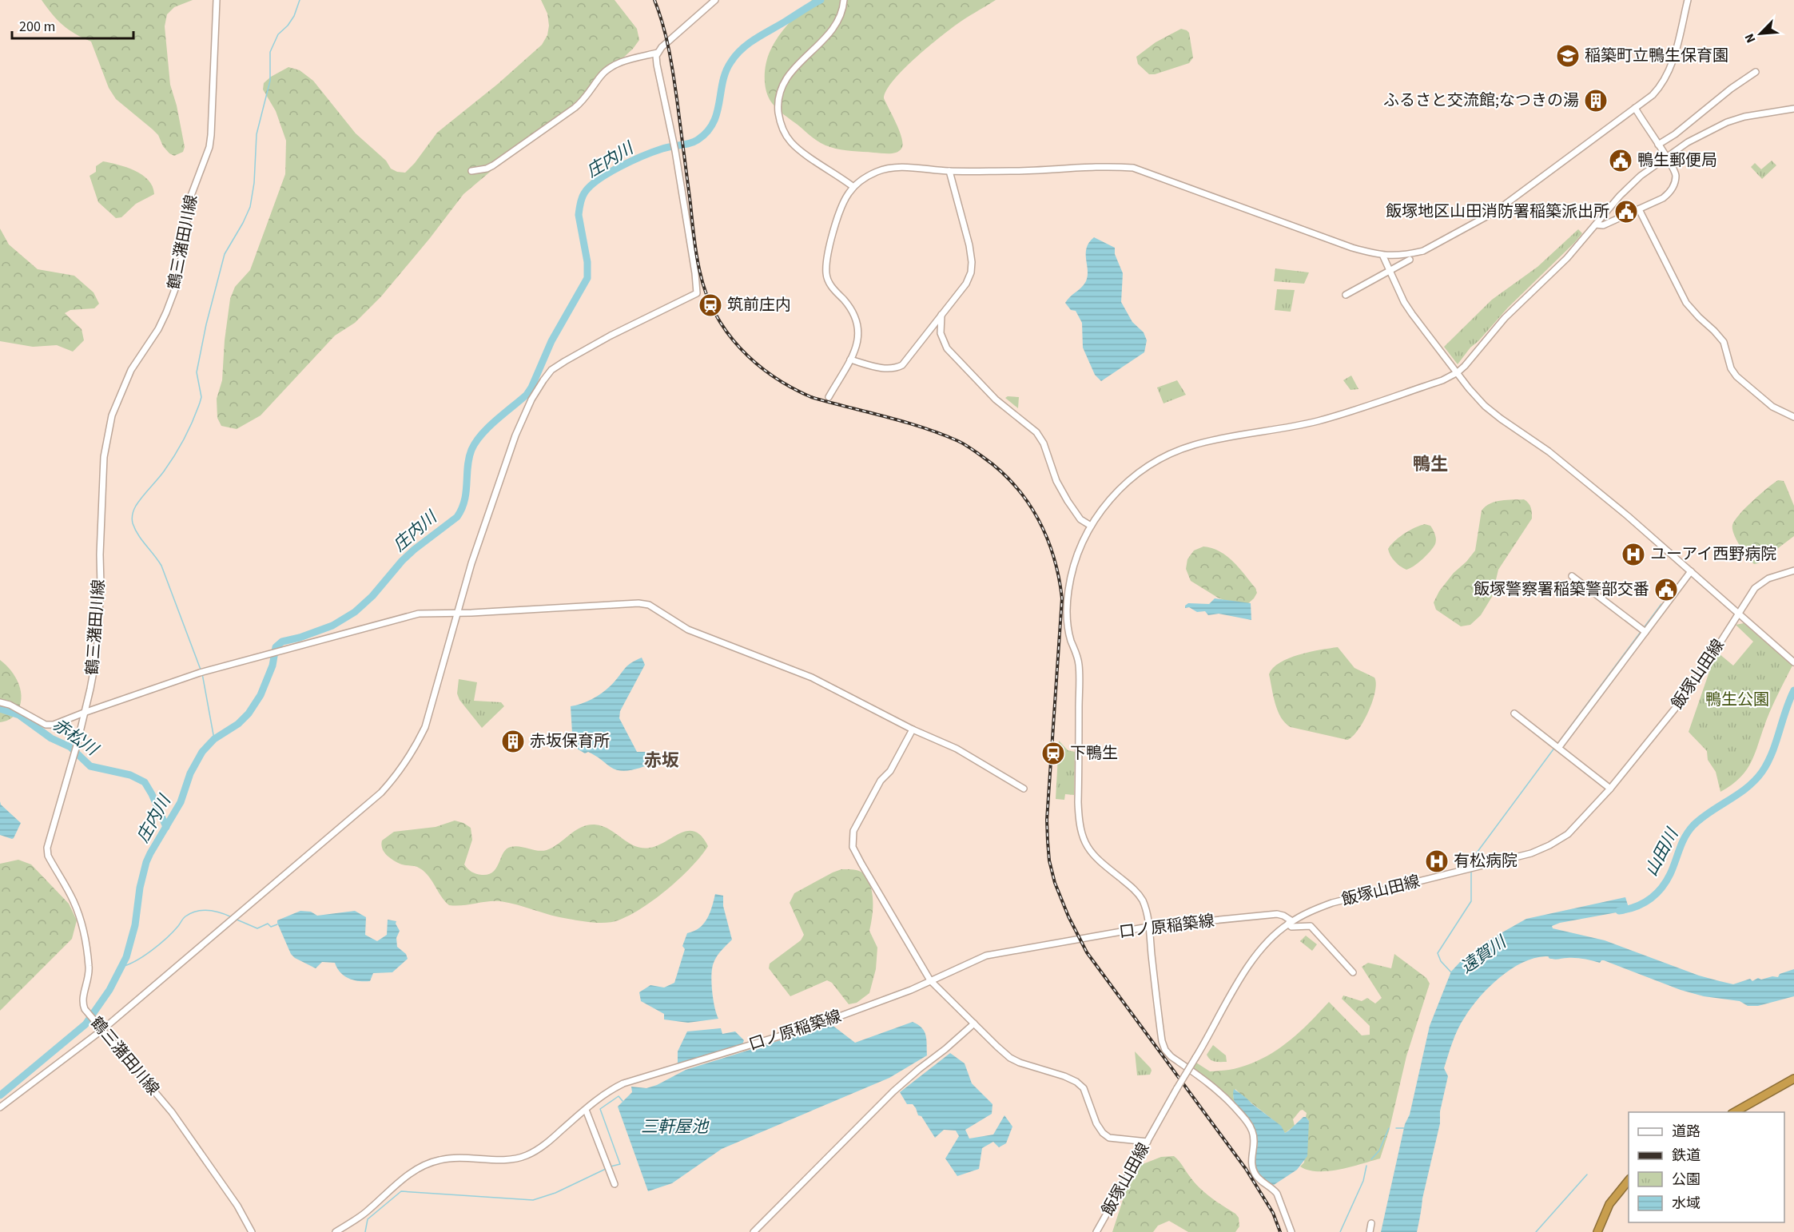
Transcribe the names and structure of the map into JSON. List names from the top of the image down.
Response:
{
  "streets": {
    "street": ["鶴三潴田川線", "飯塚山田線", "口ノ原稲築線"]
  },
  "crossings": [
    ["飯塚山田線", "口ノ原稲築線"]
  ],
  "districts": ["鴨生", "赤坂"],
  "water": [
    "庄内川",
    "赤松川",
    "山田川",
    "遠賀川",
    "三軒屋池"
  ],
  "parks": ["鴨生公園"],
  "places": {
    "school or university": ["稲築町立鴨生保育園"],
    "building": ["ふるさと交流館;なつきの湯", "赤坂保育所"],
    "public building": ["鴨生郵便局", "飯塚地区山田消防署稲築派出所", "飯塚警察署稲築警部交番"],
    "station": ["筑前庄内", "下鴨生"],
    "hospital": ["ユーアイ西野病院", "有松病院"]
  },
  "legend": [
    "道路",
    "鉄道",
    "公園",
    "水域"
  ],
  "scale_bar": "200 m",
  "north": "bottom left"
}
